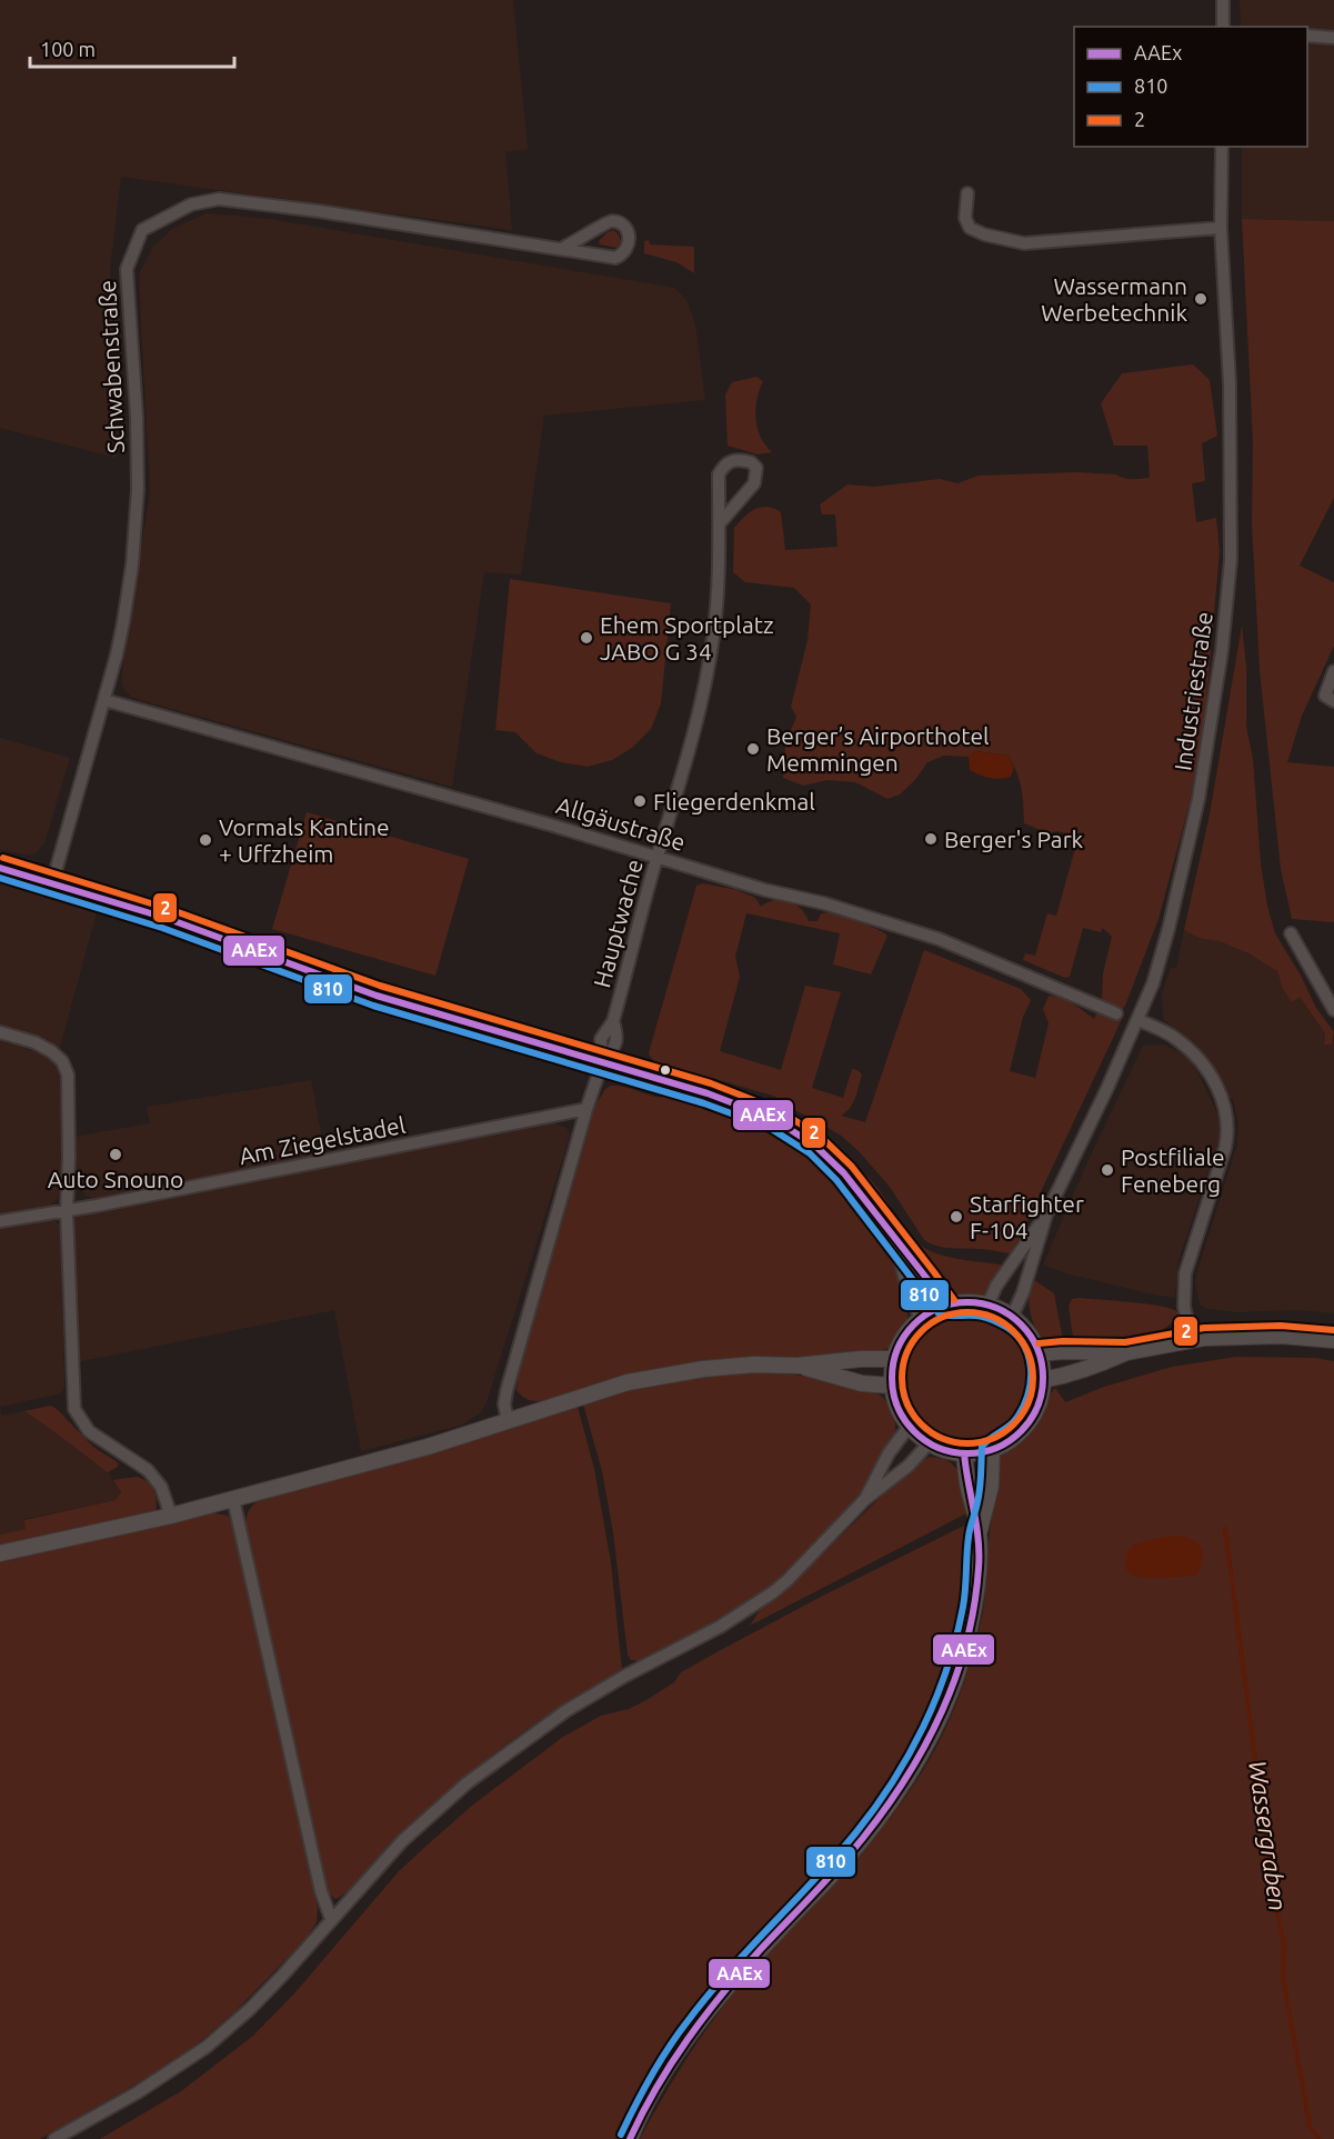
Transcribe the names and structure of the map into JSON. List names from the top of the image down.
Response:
{
  "streets": {
    "street": [
      "Schwabenstraße",
      "Industriestraße",
      "Allgäustraße",
      "Hauptwache",
      "Am Ziegelstadel"
    ]
  },
  "crossings": [
    ["Schwabenstraße", "Allgäustraße"],
    ["Allgäustraße", "Hauptwache"],
    ["Hauptwache", "Am Ziegelstadel"]
  ],
  "water": ["Wassergraben"],
  "places": [
    "Wassermann Werbetechnik",
    "Ehem Sportplatz JABO G 34",
    "Berger’s Airporthotel Memmingen",
    "Fliegerdenkmal",
    "Berger's Park",
    "Vormals Kantine + Uffzheim",
    "Auto Snouno",
    "Postfiliale Feneberg",
    "Starfighter F-104"
  ],
  "lines": ["transit line 2", "transit line AAEx", "transit line 810"],
  "legend": ["AAEx", "810", "2"],
  "scale_bar": "100 m"
}
